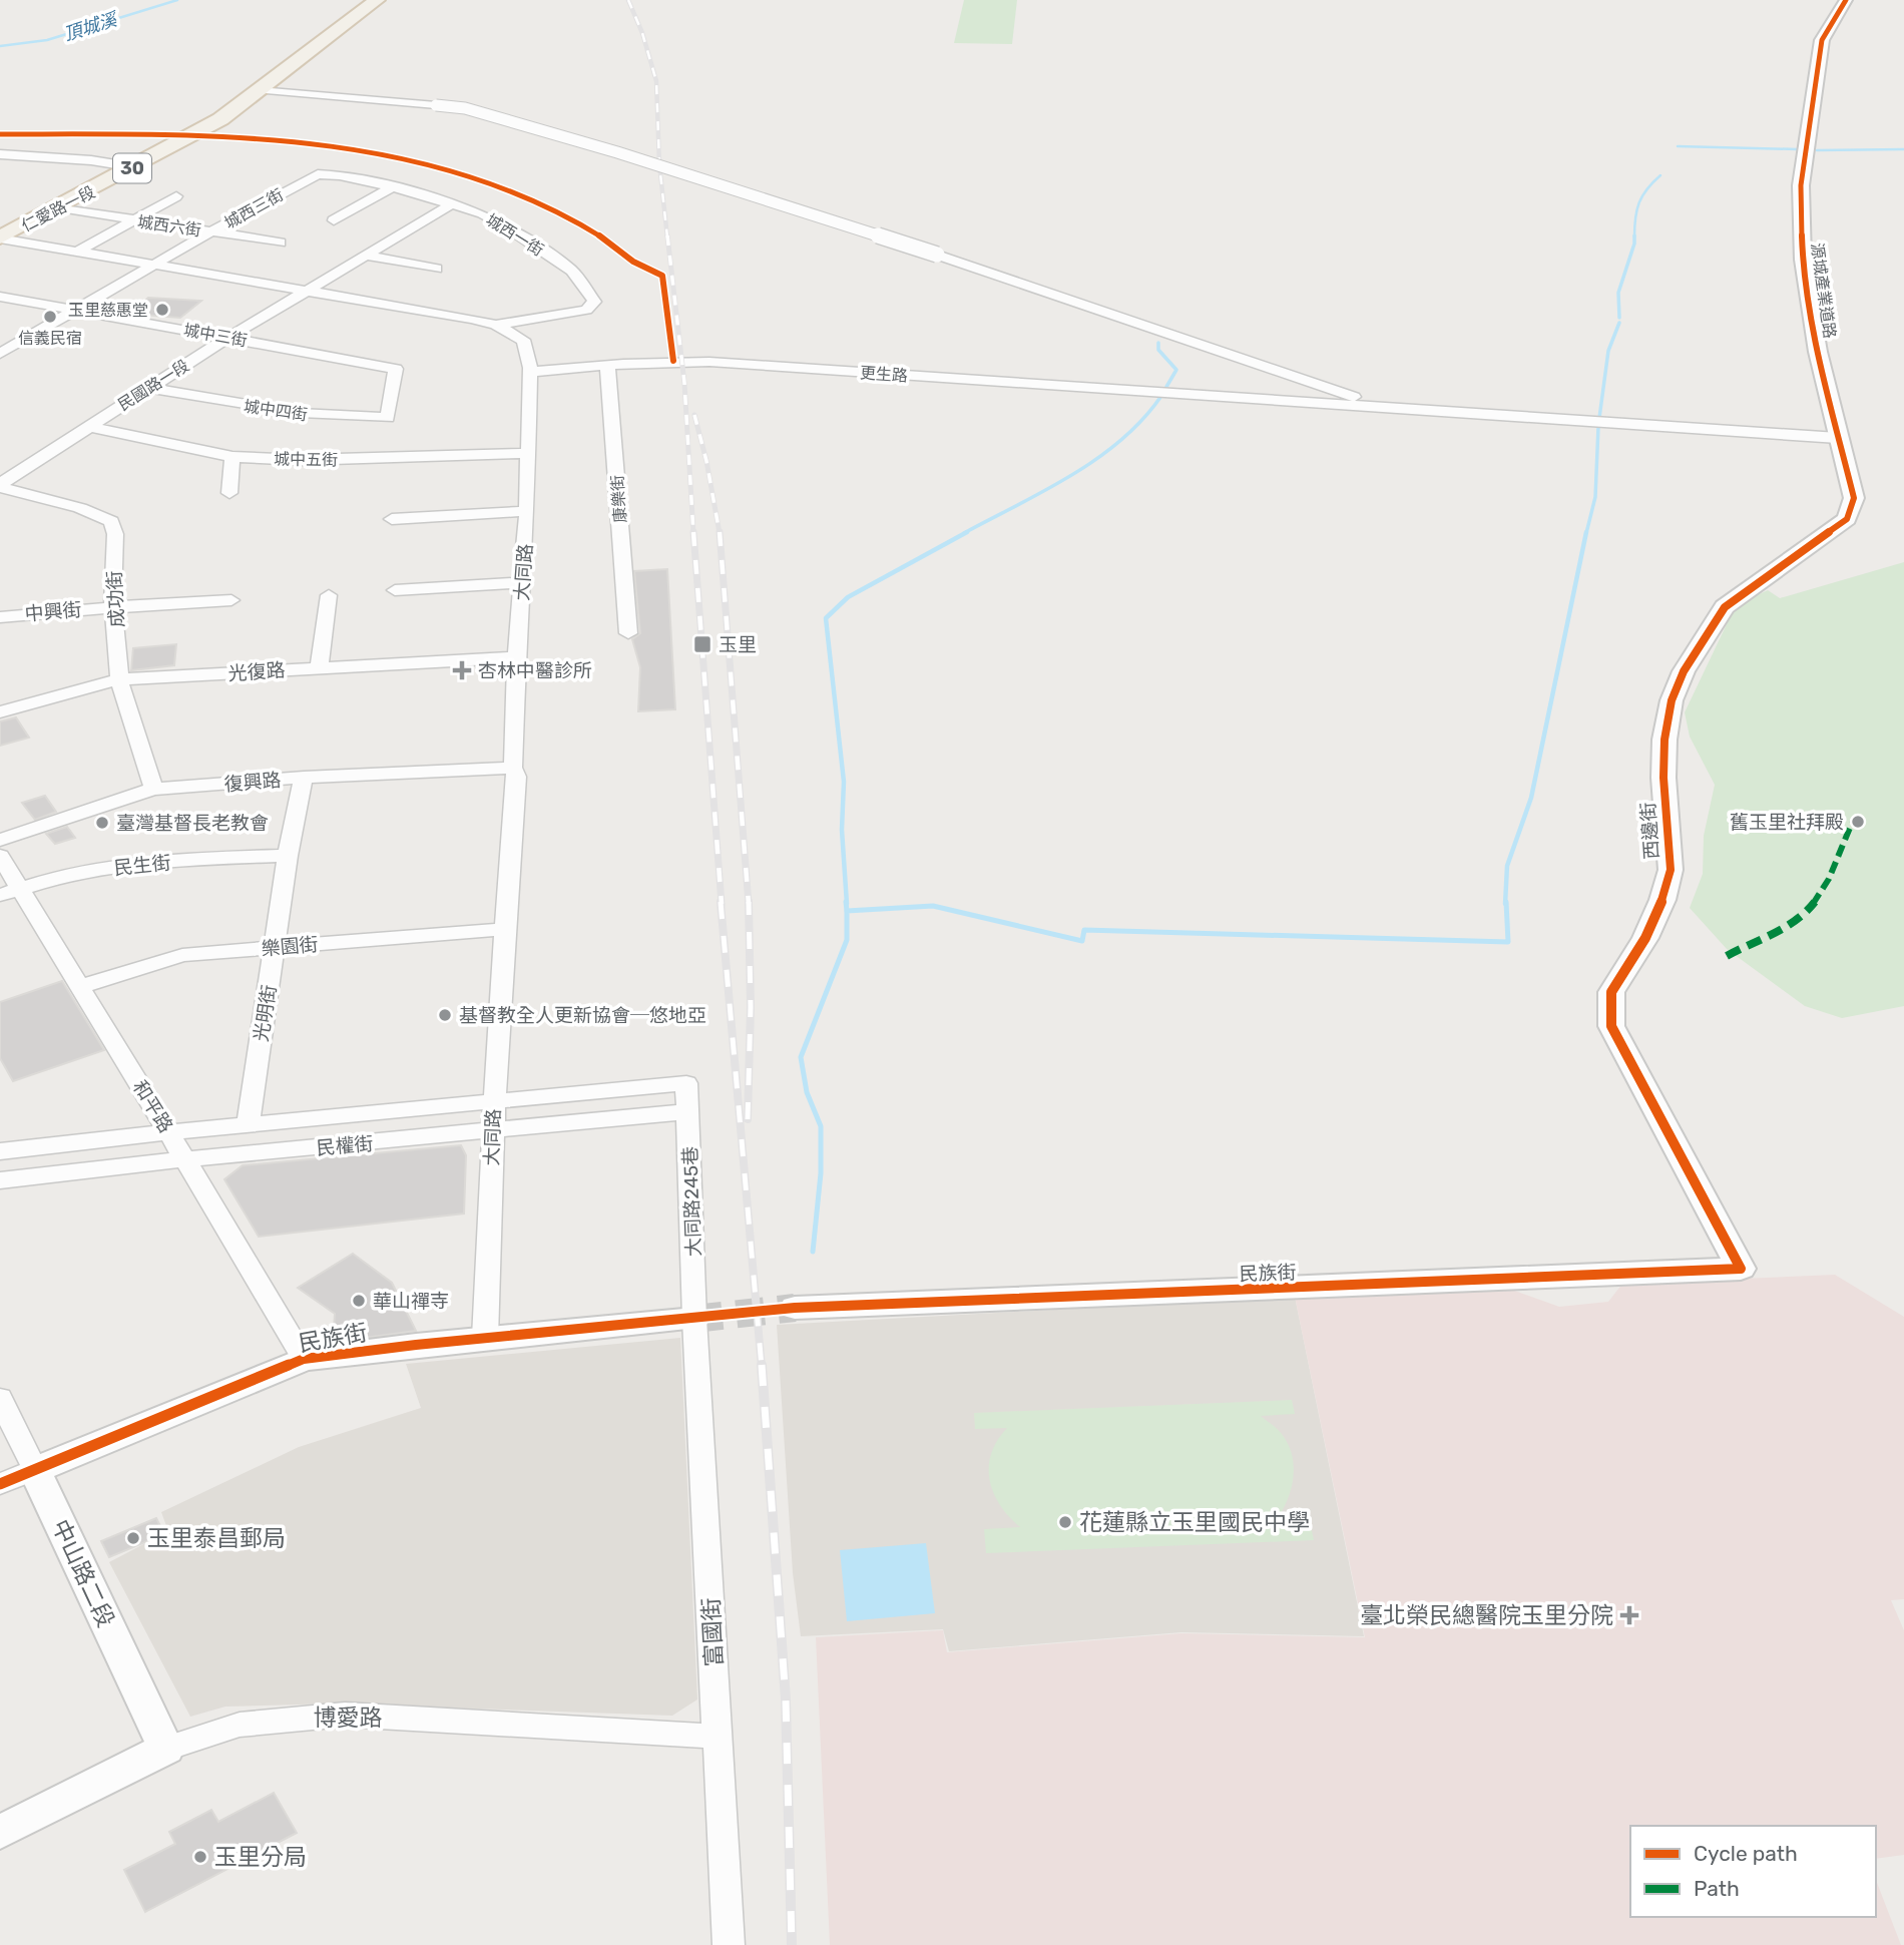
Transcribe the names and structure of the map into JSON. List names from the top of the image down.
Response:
{
  "streets": {
    "main road": ["30", "仁愛路一段"],
    "street": [
      "城西三街",
      "城西六街",
      "城西一街",
      "源城產業道路",
      "城中三街",
      "更生路",
      "民國路一段",
      "城中四街",
      "城中五街",
      "康樂街",
      "大同路",
      "成功街",
      "中興街",
      "光復路",
      "復興路",
      "西邊街",
      "民生街",
      "樂園街",
      "光明街",
      "和平路",
      "民權街",
      "大同路245巷",
      "民族街",
      "中山路二段",
      "富國街",
      "博愛路"
    ]
  },
  "crossings": [
    ["30", "仁愛路一段"],
    ["仁愛路一段", "城西六街"],
    ["仁愛路一段", "大同路"],
    ["城西三街", "城西六街"],
    ["城西三街", "城西一街"],
    ["城西三街", "城中三街"],
    ["城西三街", "大同路"],
    ["城西一街", "民國路一段"],
    ["城西一街", "大同路"],
    ["源城產業道路", "西邊街"],
    ["城中三街", "民國路一段"],
    ["城中三街", "城中四街"],
    ["更生路", "康樂街"],
    ["更生路", "大同路"],
    ["民國路一段", "城中四街"],
    ["民國路一段", "城中五街"],
    ["民國路一段", "大同路"],
    ["民國路一段", "成功街"],
    ["城中五街", "大同路"],
    ["大同路", "光復路"],
    ["大同路", "復興路"],
    ["大同路", "樂園街"],
    ["大同路", "民權街"],
    ["大同路", "民族街"],
    ["成功街", "中興街"],
    ["成功街", "光復路"],
    ["成功街", "復興路"],
    ["復興路", "光明街"],
    ["西邊街", "民族街"],
    ["民生街", "光明街"],
    ["民生街", "和平路"],
    ["樂園街", "光明街"],
    ["樂園街", "和平路"],
    ["光明街", "民權街"],
    ["和平路", "民權街"],
    ["和平路", "民族街"],
    ["民權街", "大同路245巷"],
    ["大同路245巷", "民族街"],
    ["大同路245巷", "富國街"],
    ["民族街", "中山路二段"],
    ["民族街", "富國街"],
    ["中山路二段", "博愛路"],
    ["富國街", "博愛路"]
  ],
  "water": ["頂城溪"],
  "places": {
    "other": [
      "玉里慈惠堂",
      "信義民宿",
      "舊玉里社拜殿",
      "臺灣基督長老教會",
      "基督教全人更新協會─悠地亞",
      "華山禪寺",
      "花蓮縣立玉里國民中學",
      "玉里泰昌郵局",
      "玉里分局"
    ],
    "transit": ["玉里"],
    "health": ["杏林中醫診所", "臺北榮民總醫院玉里分院"]
  },
  "legend": ["Cycle path", "Path"]
}
